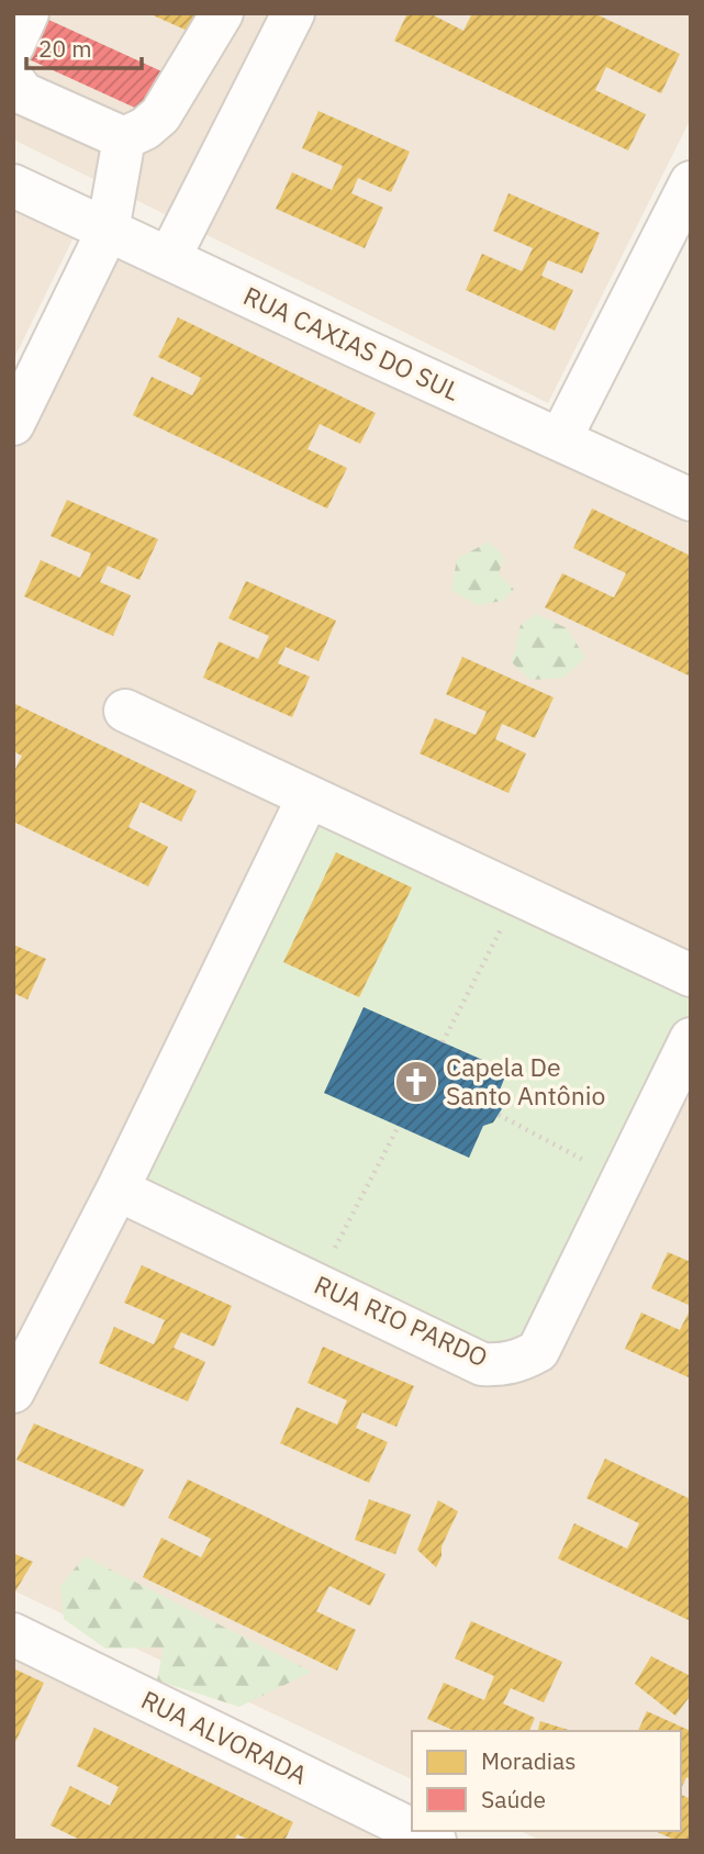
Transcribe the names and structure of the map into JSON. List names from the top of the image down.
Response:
{
  "streets": {
    "street": ["RUA CAXIAS DO SUL", "RUA RIO PARDO", "RUA ALVORADA"]
  },
  "places": {
    "church": ["Capela De Santo Antônio"]
  },
  "legend": ["Moradias", "Saúde"],
  "scale_bar": "20 m"
}
